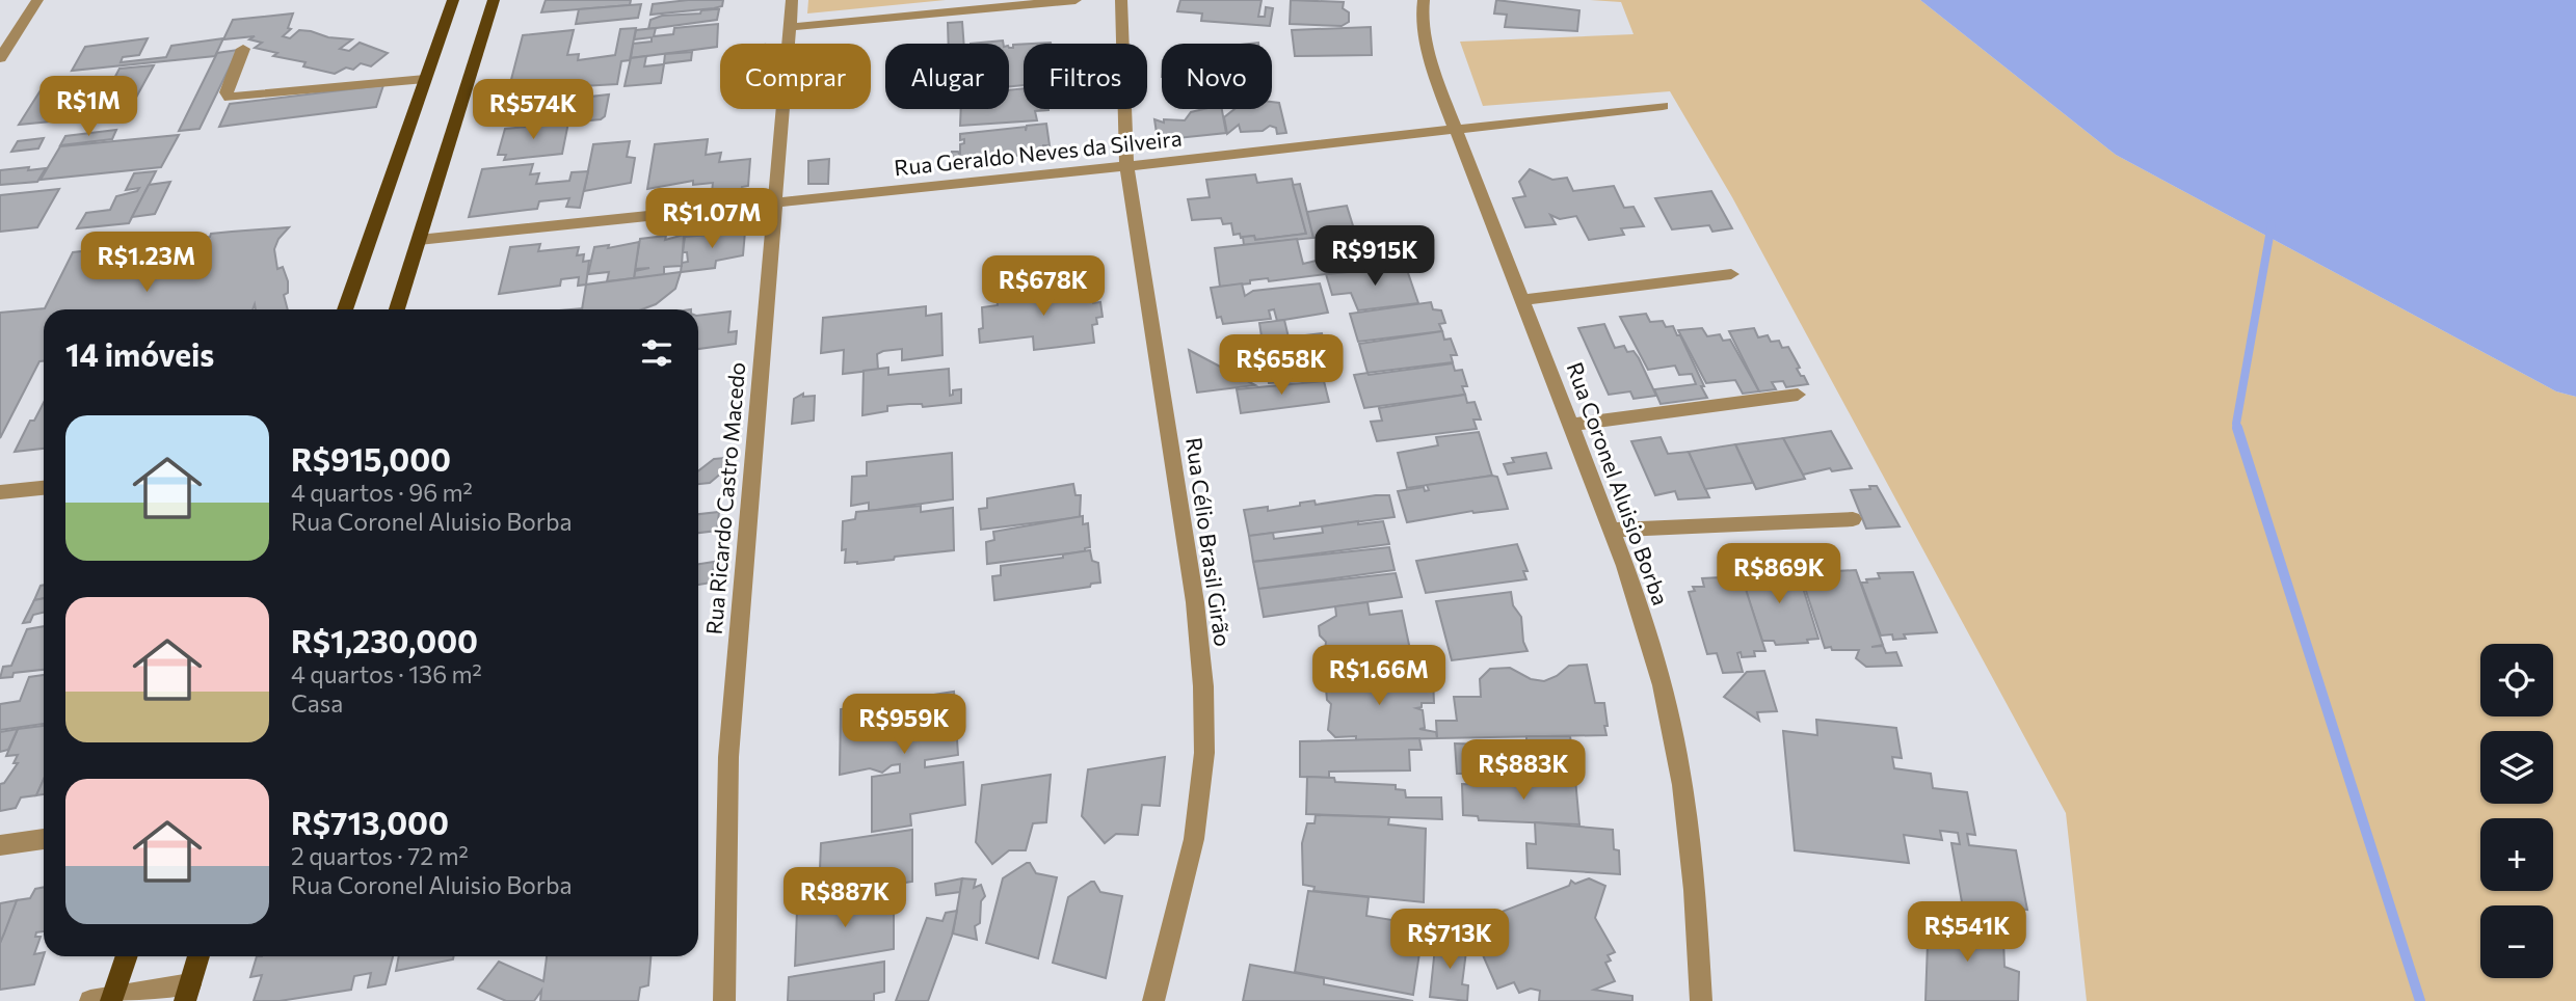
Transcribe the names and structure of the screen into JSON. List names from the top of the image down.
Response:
{
  "streets": {
    "street": [
      "Rua Geraldo Neves da Silveira",
      "Rua Coronel Aluisio Borba",
      "Rua Ricardo Castro Macedo",
      "Rua Célio Brasil Girão"
    ]
  },
  "crossings": [
    ["Rua Geraldo Neves da Silveira", "Rua Coronel Aluisio Borba"],
    ["Rua Geraldo Neves da Silveira", "Rua Ricardo Castro Macedo"],
    ["Rua Geraldo Neves da Silveira", "Rua Célio Brasil Girão"]
  ],
  "page": {
    "chip": [
      "Comprar",
      "Alugar",
      "Filtros",
      "Novo"
    ],
    "price": [
      "R$1M",
      "R$574K",
      "R$1.07M",
      "R$915K",
      "R$1.23M",
      "R$678K",
      "R$658K",
      "R$869K",
      "R$1.66M",
      "R$959K",
      "R$883K",
      "R$887K",
      "R$541K",
      "R$713K"
    ],
    "heading": "14 imóveis",
    "list": [
      {
        "name": "R$915,000",
        "note": "4 quartos · 96 m² · Rua Coronel Aluisio Borba"
      },
      {
        "name": "R$1,230,000",
        "note": "4 quartos · 136 m² · Casa"
      },
      {
        "name": "R$713,000",
        "note": "2 quartos · 72 m² · Rua Coronel Aluisio Borba"
      }
    ],
    "map_buttons": ["+", "−"]
  }
}
